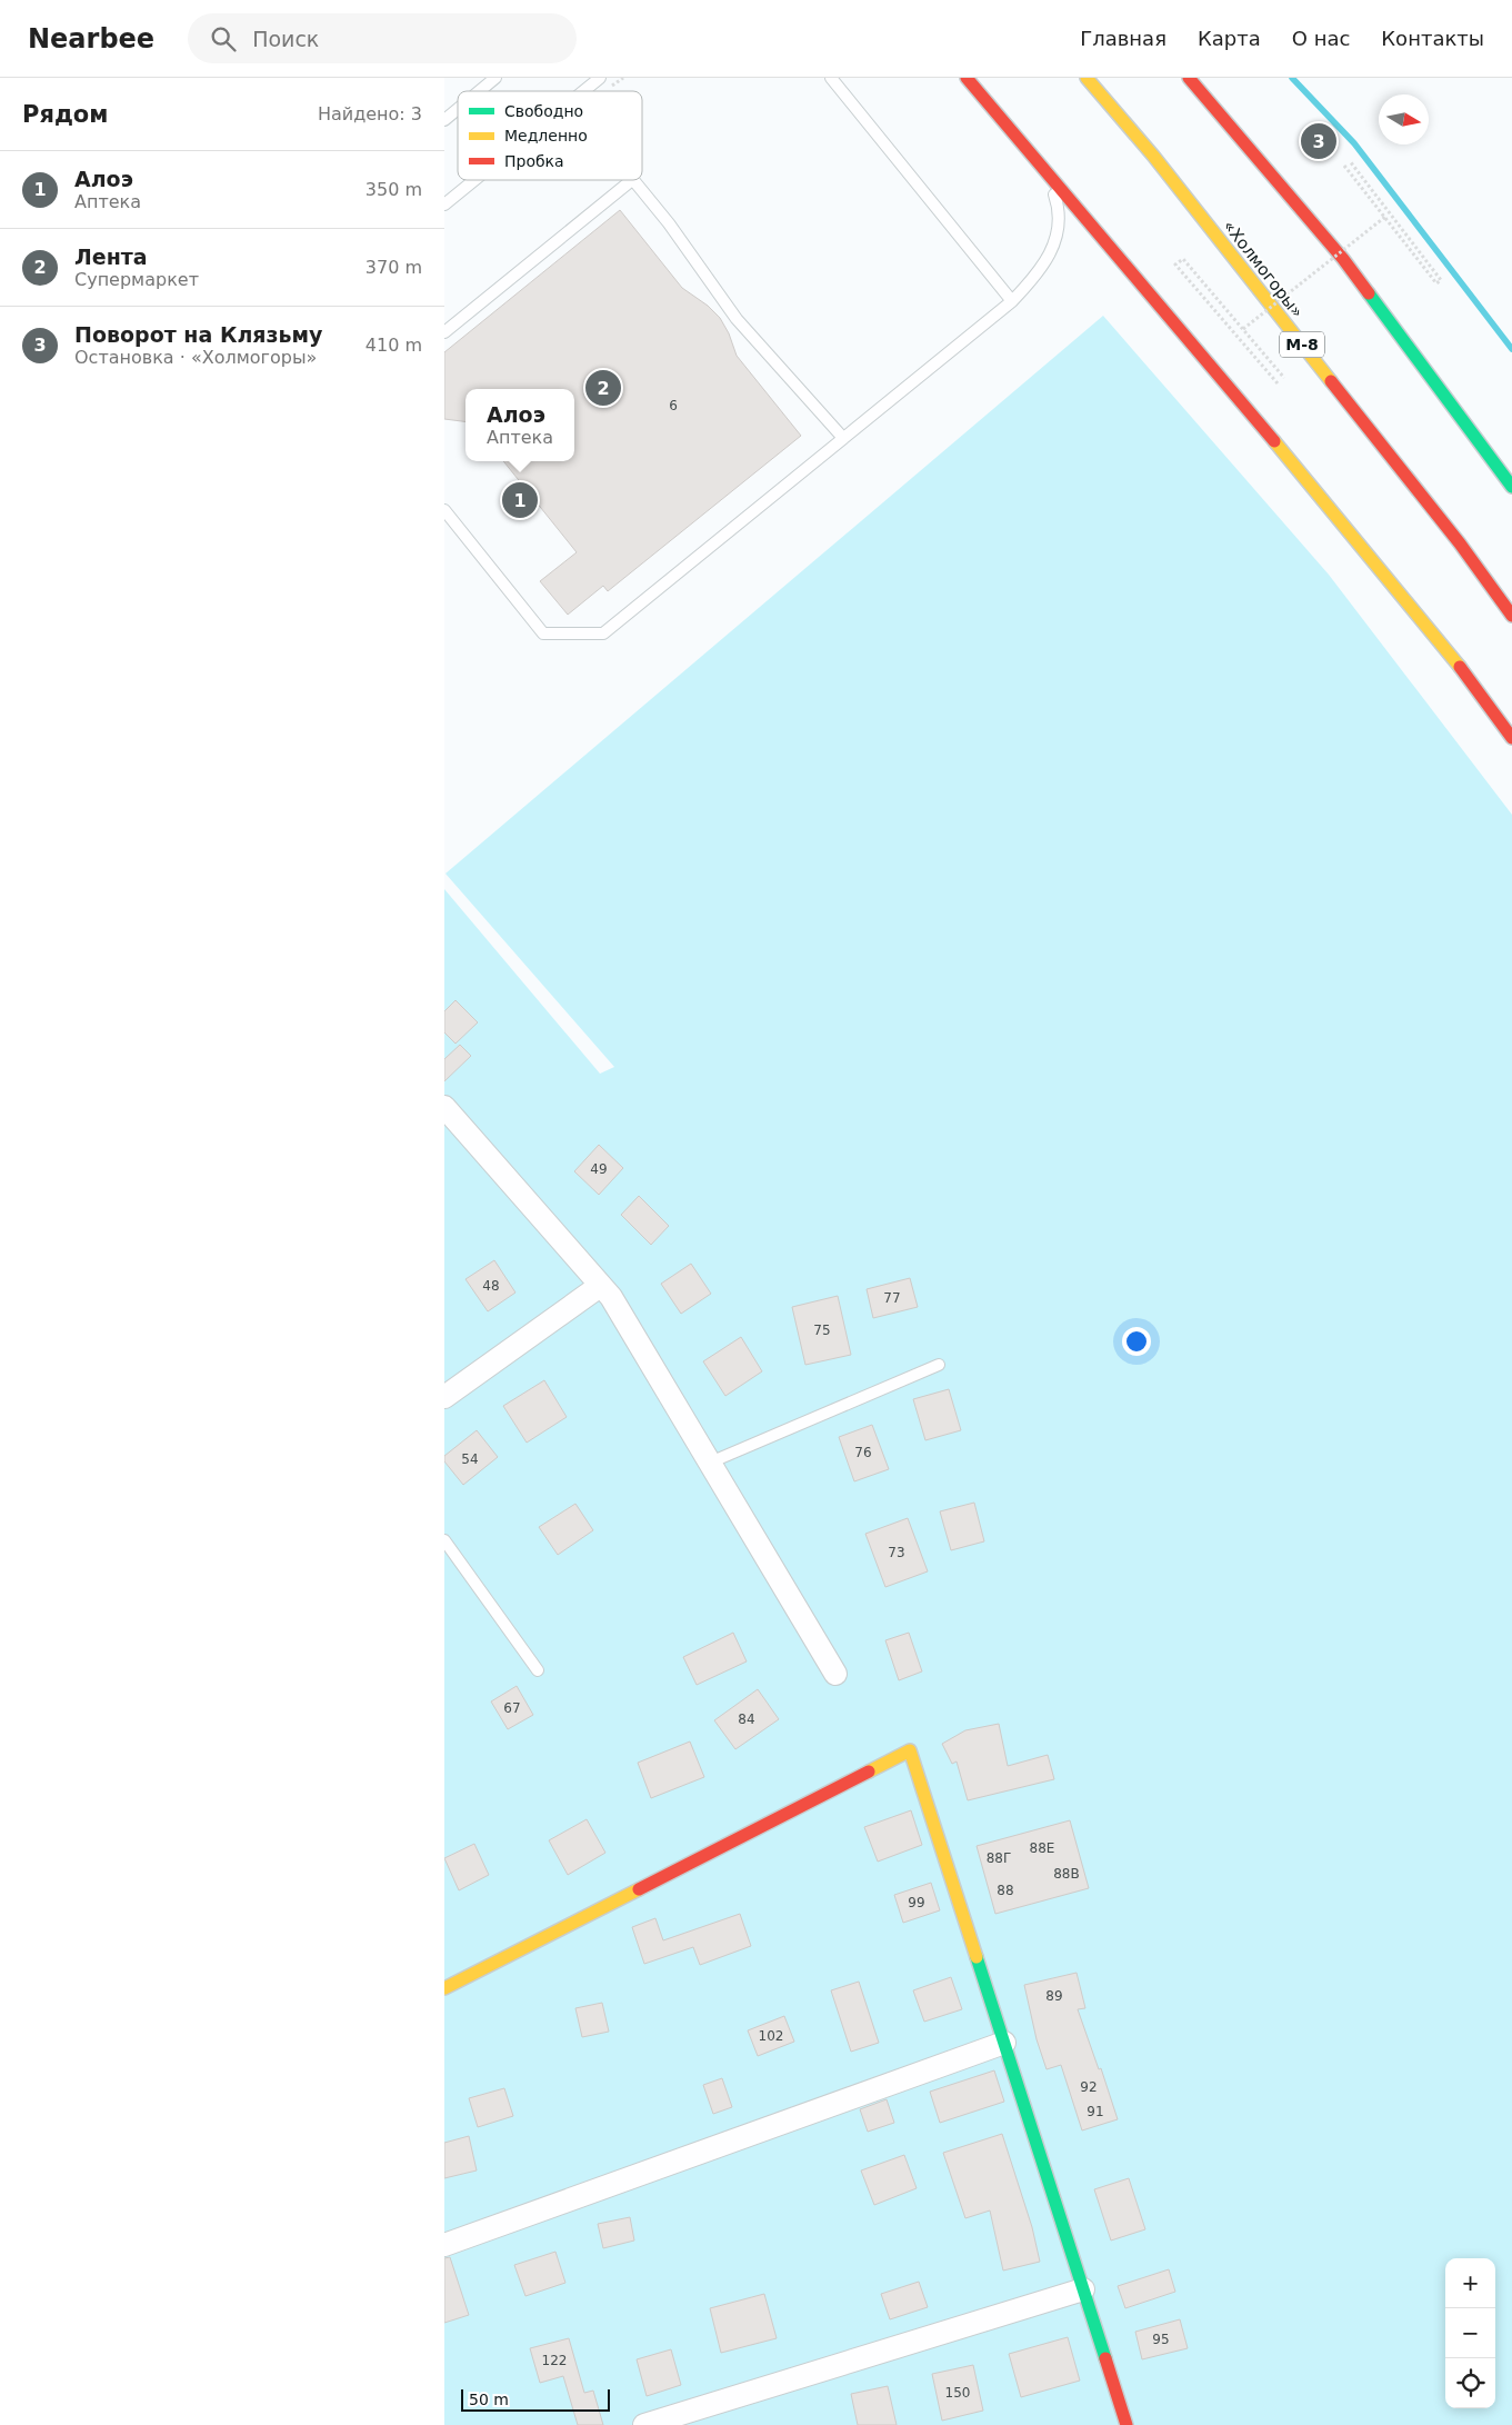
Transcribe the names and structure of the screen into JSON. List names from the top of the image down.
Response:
{
  "streets": {
    "main road": ["«Холмогоры»", "М-8"]
  },
  "house_numbers": [
    "6",
    "49",
    "48",
    "77",
    "75",
    "76",
    "54",
    "73",
    "67",
    "84",
    "88Е",
    "88Г",
    "88В",
    "88",
    "99",
    "89",
    "102",
    "92",
    "91",
    "95",
    "122",
    "150"
  ],
  "legend": ["Свободно", "Медленно", "Пробка"],
  "scale_bar": "50 m",
  "north": "right",
  "page": {
    "header": "Nearbee",
    "search": "Поиск",
    "nav": [
      "Главная",
      "Карта",
      "О нас",
      "Контакты"
    ],
    "heading": ["Рядом", "Найдено: 3"],
    "pins": ["3", "2", "1"],
    "list": [
      {
        "mark": "1",
        "name": "Алоэ",
        "note": "Аптека",
        "value": "350 m"
      },
      {
        "mark": "2",
        "name": "Лента",
        "note": "Супермаркет",
        "value": "370 m"
      },
      {
        "mark": "3",
        "name": "Поворот на Клязьму",
        "note": "Остановка · «Холмогоры»",
        "value": "410 m"
      }
    ],
    "popup": ["Алоэ", "Аптека"],
    "map_buttons": ["+", "−"],
    "scale": "50 m"
  }
}
